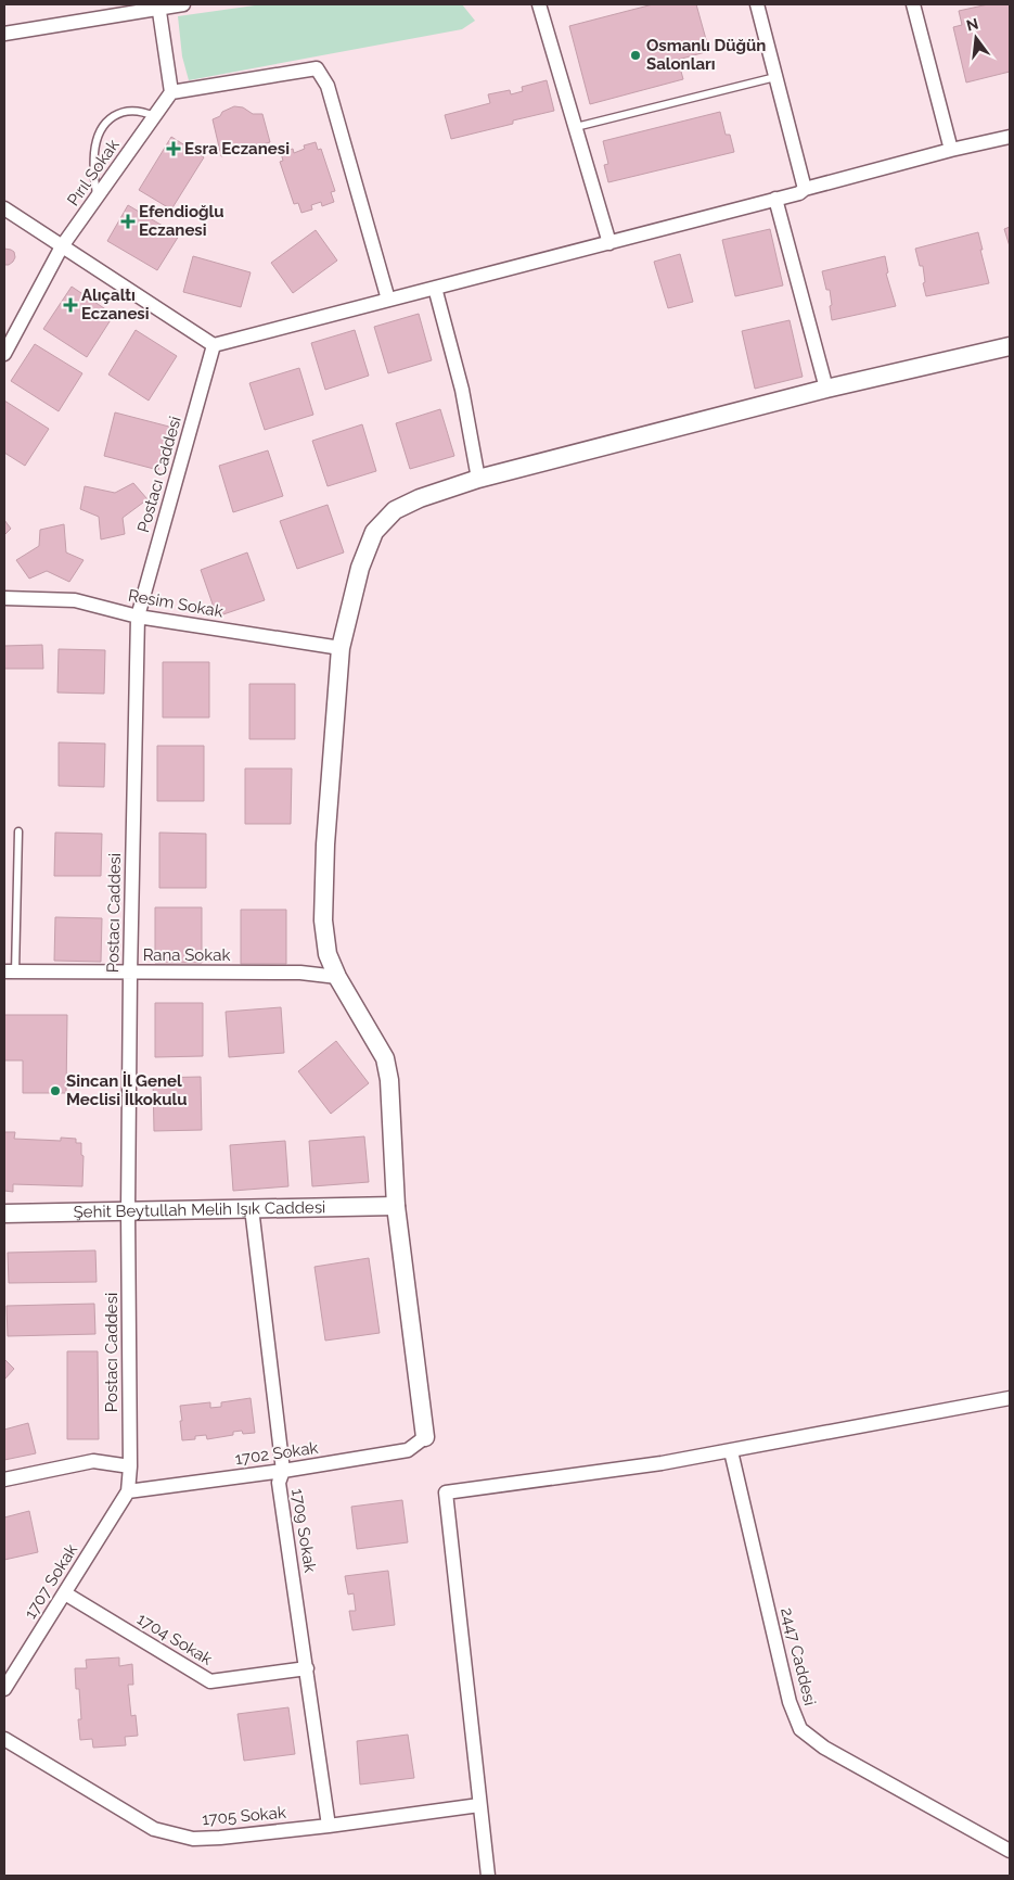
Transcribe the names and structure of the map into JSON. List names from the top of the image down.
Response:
{
  "streets": {
    "street": [
      "Pırıl Sokak",
      "Postacı Caddesi",
      "Resim Sokak",
      "Rana Sokak",
      "Şehit Beytullah Melih Işık Caddesi",
      "1702 Sokak",
      "1709 Sokak",
      "1707 Sokak",
      "1704 Sokak",
      "2447 Caddesi",
      "1705 Sokak"
    ]
  },
  "crossings": [
    ["Postacı Caddesi", "Resim Sokak"],
    ["Postacı Caddesi", "Rana Sokak"],
    ["Postacı Caddesi", "Şehit Beytullah Melih Işık Caddesi"],
    ["Postacı Caddesi", "1702 Sokak"],
    ["Postacı Caddesi", "1707 Sokak"],
    ["Şehit Beytullah Melih Işık Caddesi", "1709 Sokak"],
    ["1702 Sokak", "1709 Sokak"],
    ["1702 Sokak", "1707 Sokak"],
    ["1709 Sokak", "1704 Sokak"],
    ["1709 Sokak", "1705 Sokak"],
    ["1707 Sokak", "1704 Sokak"]
  ],
  "places": {
    "other": ["Osmanlı Düğün Salonları", "Sincan İl Genel Meclisi İlkokulu"],
    "health": ["Esra Eczanesi", "Efendioğlu Eczanesi", "Alıçaltı Eczanesi"]
  },
  "north": "top"
}
